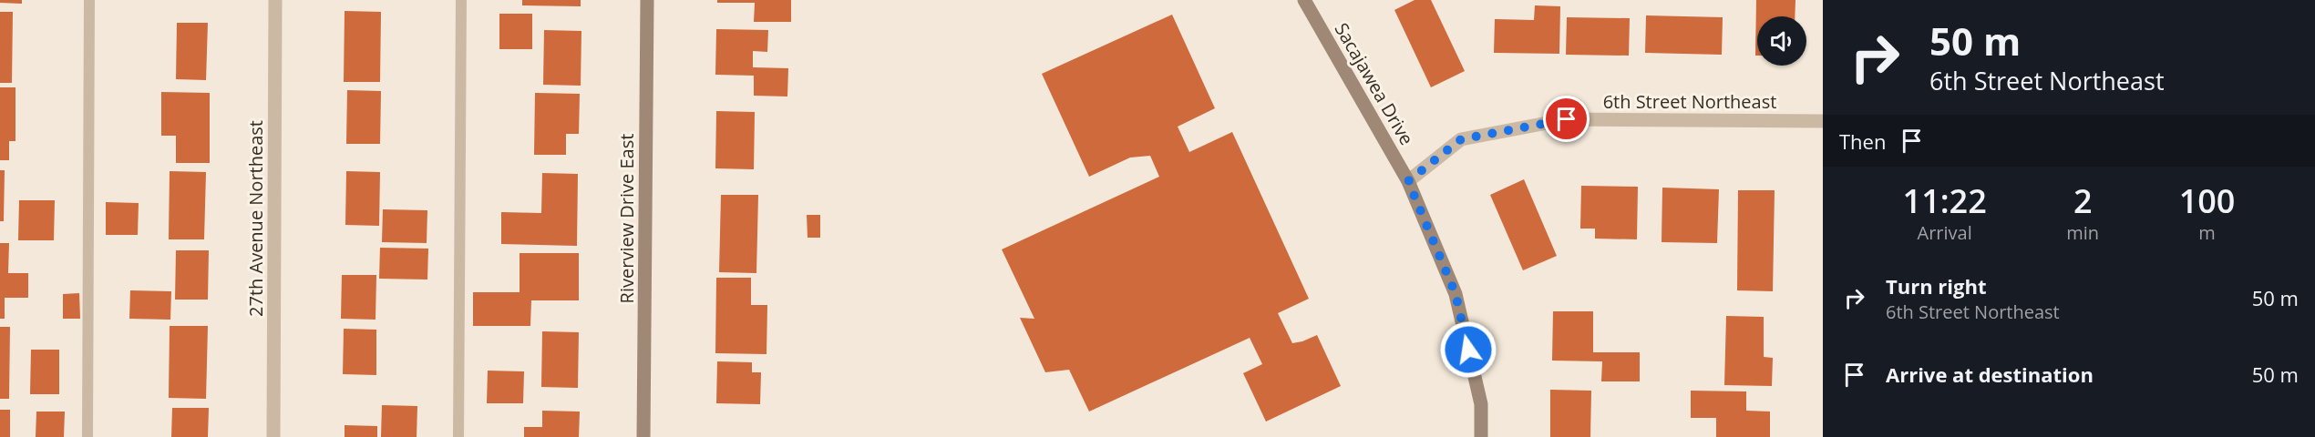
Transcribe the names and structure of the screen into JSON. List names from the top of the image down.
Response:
{
  "streets": {
    "street": [
      "Sacajawea Drive",
      "6th Street Northeast",
      "27th Avenue Northeast",
      "Riverview Drive East"
    ]
  },
  "crossings": [
    ["Sacajawea Drive", "6th Street Northeast"]
  ],
  "page": {
    "turn": ["50 m", "6th Street Northeast"],
    "then": "Then",
    "eta": [
      "11:22",
      "Arrival",
      "2",
      "min",
      "100",
      "m"
    ],
    "list": [
      {
        "name": "Turn right",
        "note": "6th Street Northeast",
        "value": "50 m"
      },
      {
        "name": "Arrive at destination",
        "value": "50 m"
      }
    ]
  }
}
